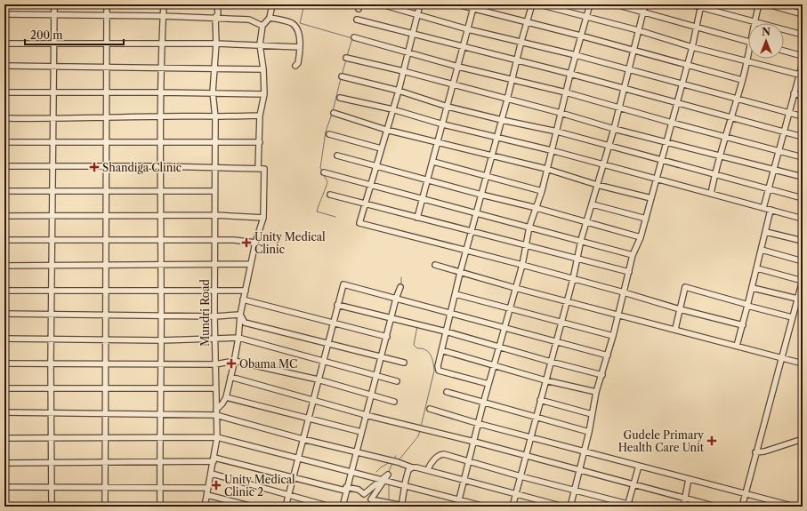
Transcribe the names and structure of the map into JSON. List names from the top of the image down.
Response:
{
  "streets": {
    "street": ["Mundri Road"]
  },
  "places": {
    "health": [
      "Shandiga Clinic",
      "Unity Medical Clinic",
      "Obama MC",
      "Gudele Primary Health Care Unit",
      "Unity Medical Clinic 2"
    ]
  },
  "scale_bar": "200 m",
  "north": "top"
}
